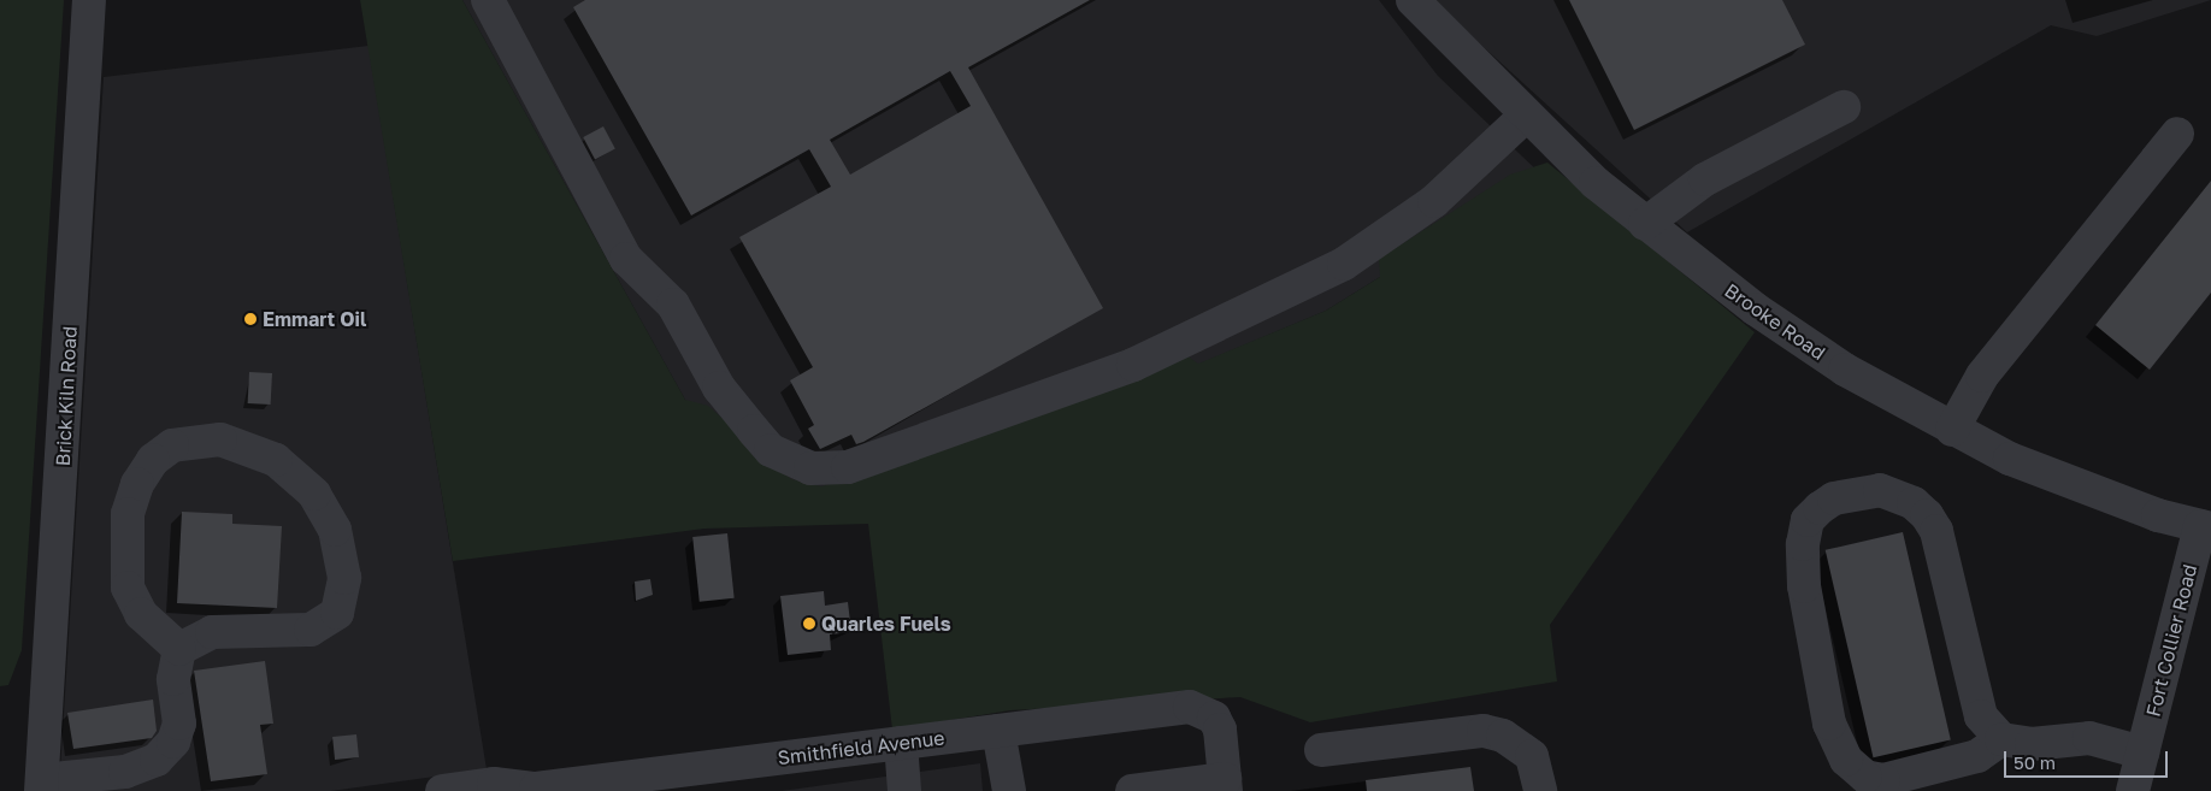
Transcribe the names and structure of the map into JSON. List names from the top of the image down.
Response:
{
  "streets": {
    "street": [
      "Brooke Road",
      "Brick Kiln Road",
      "Fort Collier Road",
      "Smithfield Avenue"
    ]
  },
  "crossings": [
    ["Brooke Road", "Fort Collier Road"]
  ],
  "places": ["Emmart Oil", "Quarles Fuels"],
  "scale_bar": "50 m"
}
